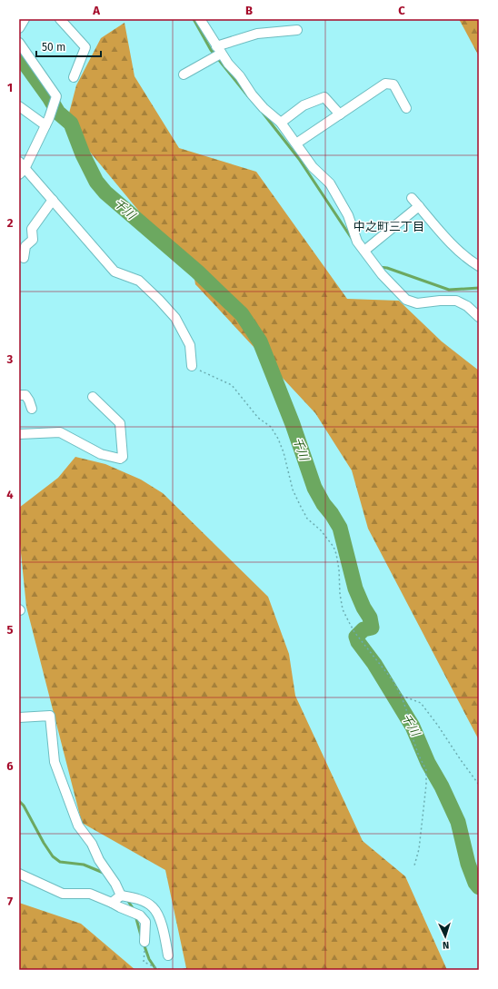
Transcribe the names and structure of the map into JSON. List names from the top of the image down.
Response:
{
  "districts": ["中之町三丁目"],
  "water": ["千川"],
  "scale_bar": "50 m",
  "north": "bottom",
  "grid": {
    "columns": ["A", "B", "C"],
    "rows": [
      "1",
      "2",
      "3",
      "4",
      "5",
      "6",
      "7"
    ]
  }
}
